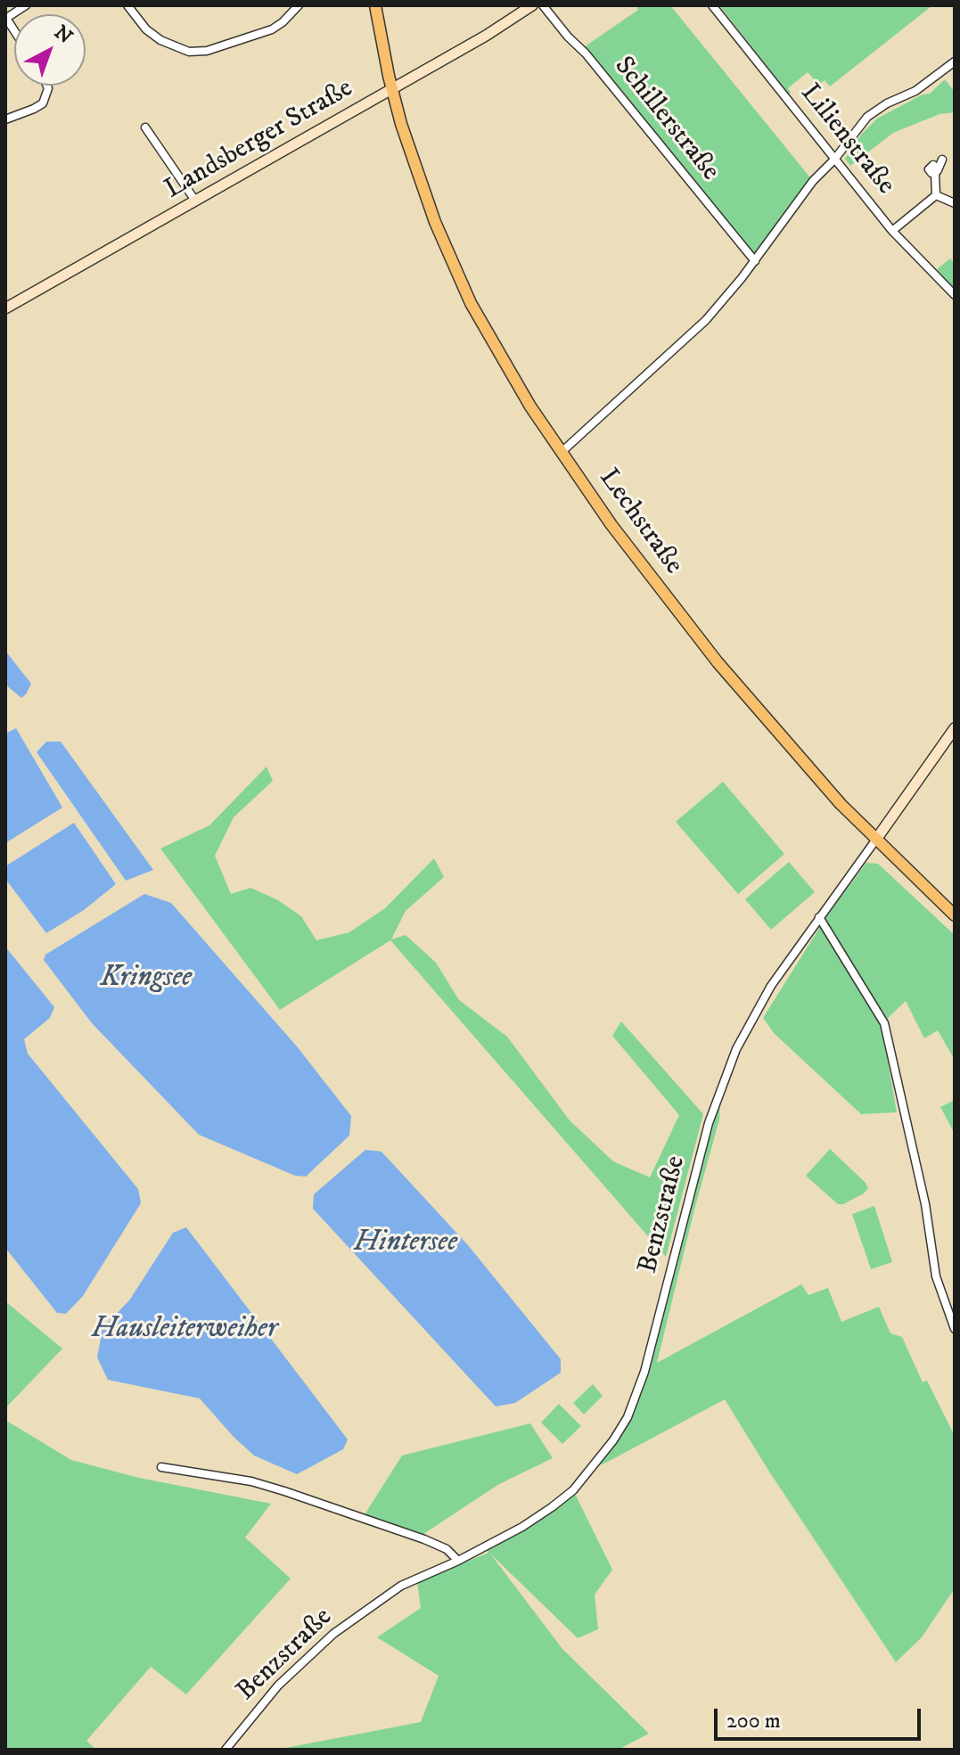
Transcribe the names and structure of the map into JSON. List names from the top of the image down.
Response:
{
  "streets": {
    "main road": ["Lechstraße"],
    "street": [
      "Schillerstraße",
      "Landsberger Straße",
      "Lilienstraße",
      "Benzstraße"
    ]
  },
  "crossings": [
    ["Landsberger Straße", "Lechstraße"],
    ["Lechstraße", "Benzstraße"]
  ],
  "water": ["Kringsee", "Hintersee", "Hausleiterweiher"],
  "scale_bar": "200 m",
  "north": "top right"
}
